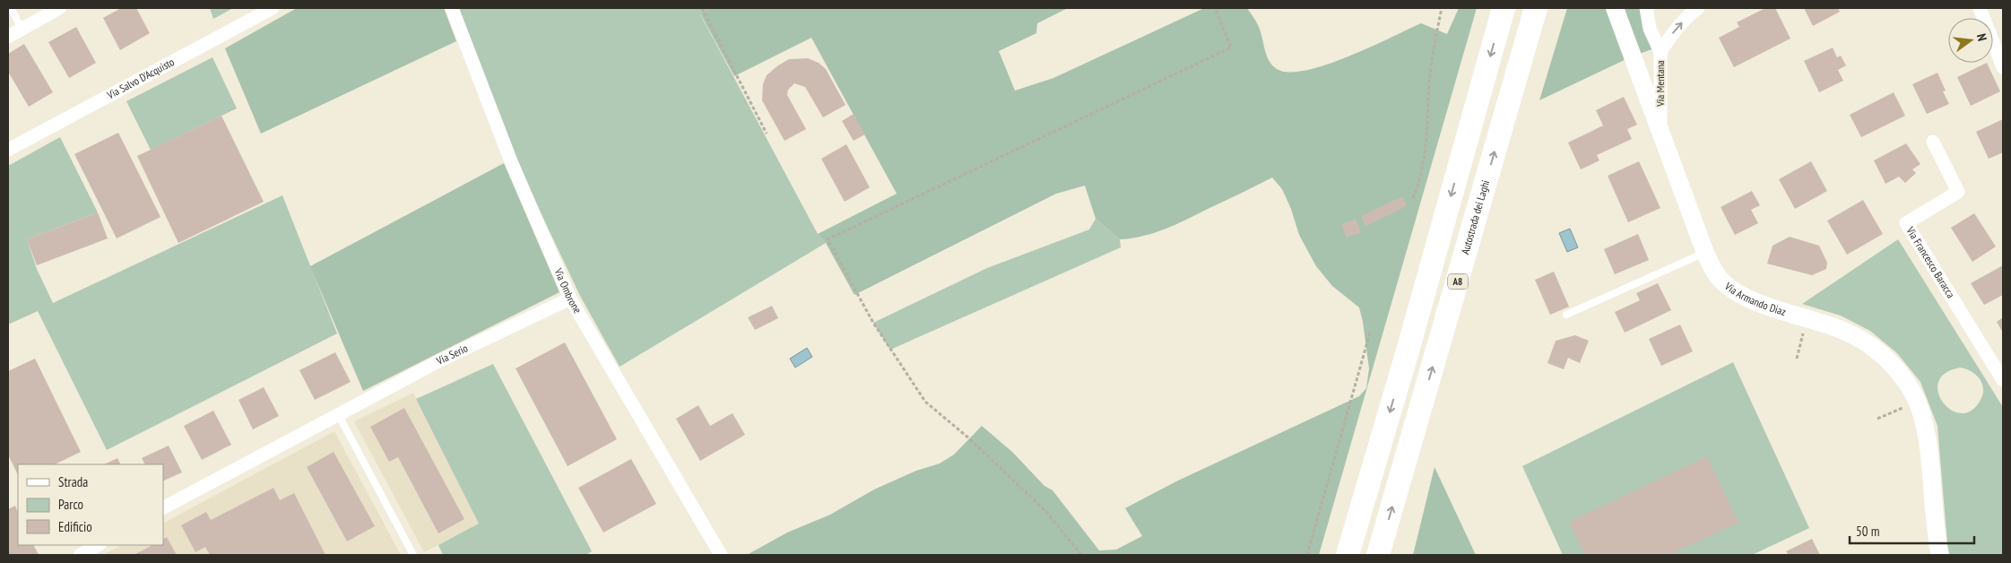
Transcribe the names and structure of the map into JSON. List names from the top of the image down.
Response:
{
  "streets": {
    "highway": ["Autostrada dei Laghi", "A8"],
    "street": [
      "Via Salvo D'Acquisto",
      "Via Mentana",
      "Via Francesco Baracca",
      "Via Ombrone",
      "Via Armando Diaz",
      "Via Serio"
    ]
  },
  "crossings": [
    ["Via Mentana", "Via Armando Diaz"],
    ["Via Ombrone", "Via Serio"]
  ],
  "legend": ["Strada", "Parco", "Edificio"],
  "scale_bar": "50 m",
  "north": "right"
}
